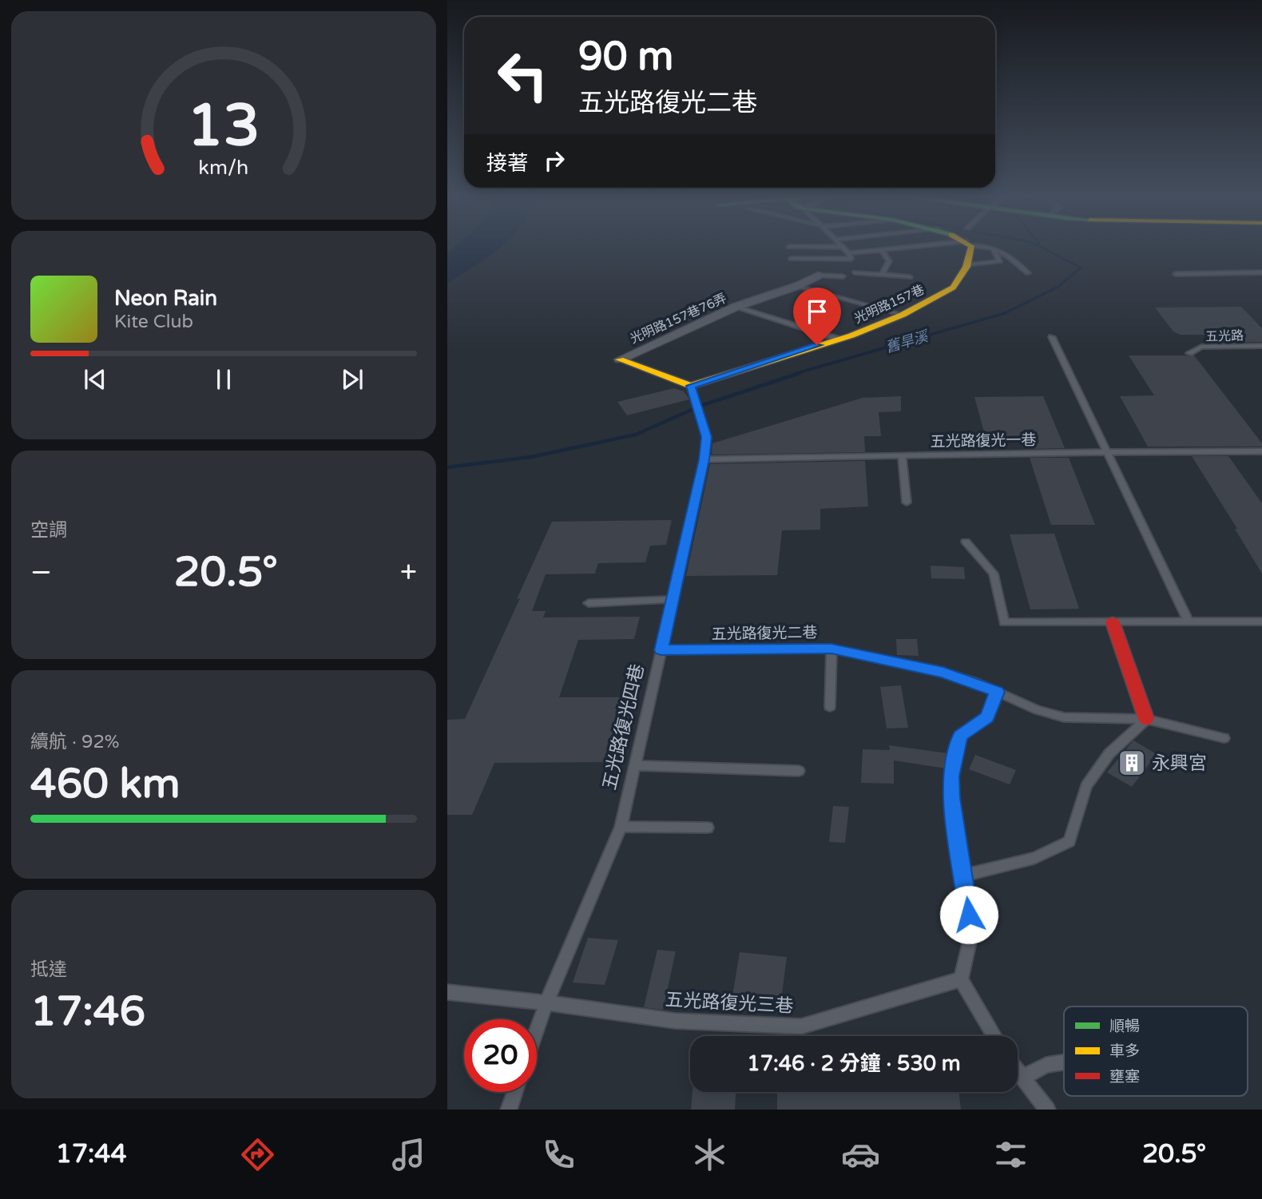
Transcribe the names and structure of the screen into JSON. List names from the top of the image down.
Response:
{
  "streets": {
    "street": ["光明路157巷", "光明路157巷76弄"],
    "lane": [
      "五光路",
      "五光路復光一巷",
      "五光路復光二巷",
      "五光路復光四巷",
      "五光路復光三巷"
    ]
  },
  "crossings": [
    ["光明路157巷", "光明路157巷76弄"],
    ["光明路157巷", "五光路復光四巷"],
    ["光明路157巷76弄", "五光路復光四巷"],
    ["五光路復光一巷", "五光路復光四巷"],
    ["五光路復光二巷", "五光路復光四巷"],
    ["五光路復光四巷", "五光路復光三巷"]
  ],
  "water": ["舊旱溪"],
  "places": {
    "building": ["永興宮"]
  },
  "legend": ["順暢", "車多", "壅塞"],
  "page": {
    "turn": ["90 m", "五光路復光二巷"],
    "then": "接著",
    "song": ["Neon Rain", "Kite Club"],
    "tile": [
      "空調",
      ["續航 · 92%", "460 km"],
      ["抵達", "17:46"]
    ],
    "heat": ["−", "20.5°", "+"],
    "limit": "20",
    "trip": "17:46 · 2 分鐘 · 530 m",
    "tabs": ["17:44", "20.5°"],
    "gauge": ["13", "km/h"]
  }
}
